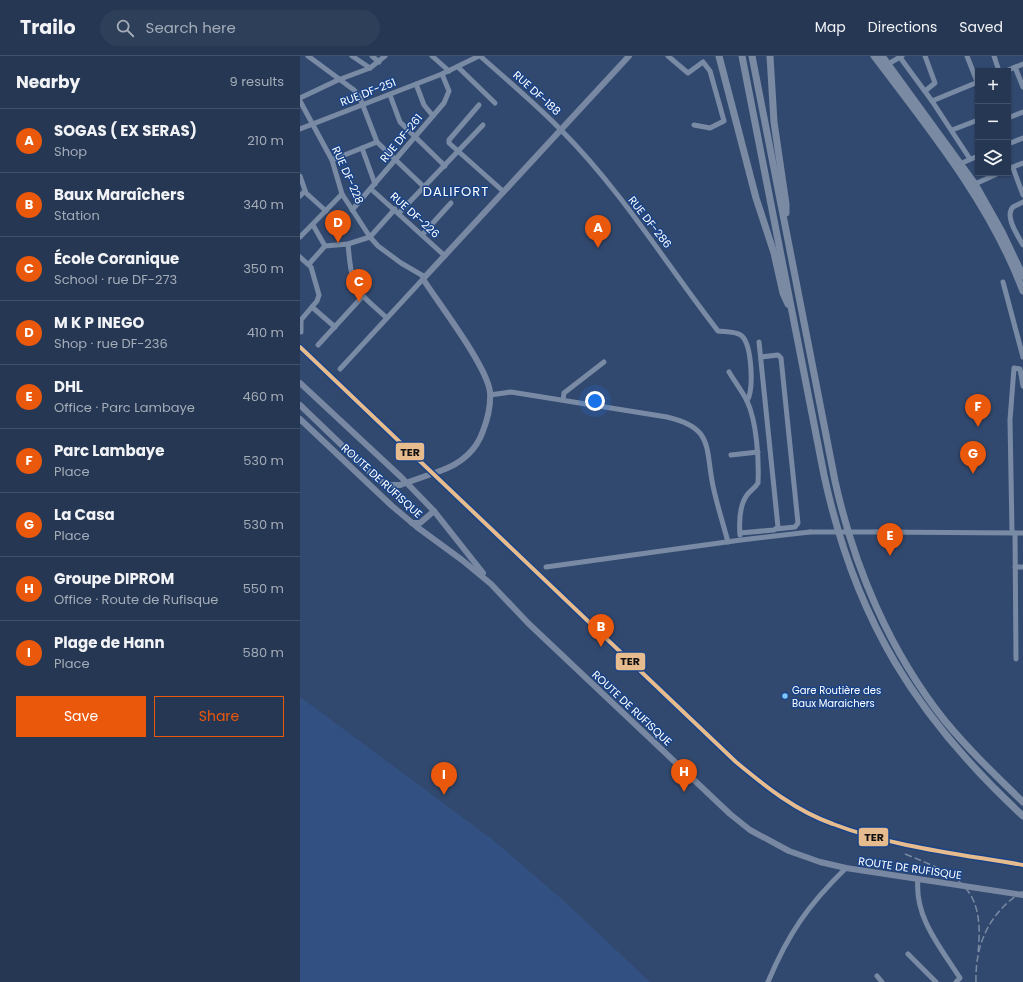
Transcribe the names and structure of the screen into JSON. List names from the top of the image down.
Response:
{
  "streets": {
    "main road": ["ROUTE DE RUFISQUE"],
    "street": [
      "RUE DF-251",
      "RUE DF-188",
      "RUE DF-261",
      "RUE DF-228",
      "RUE DF-226",
      "RUE DF-286"
    ]
  },
  "crossings": [
    ["RUE DF-251", "RUE DF-188"],
    ["RUE DF-251", "RUE DF-261"],
    ["RUE DF-251", "RUE DF-228"],
    ["RUE DF-188", "RUE DF-286"],
    ["RUE DF-261", "RUE DF-228"],
    ["RUE DF-261", "RUE DF-226"]
  ],
  "districts": ["DALIFORT"],
  "places": ["Gare Routière des Baux Maraichers"],
  "lines": ["transit line TER"],
  "page": {
    "header": "Trailo",
    "search": "Search here",
    "nav": ["Map", "Directions", "Saved"],
    "heading": ["Nearby", "9 results"],
    "map_buttons": ["+", "−"],
    "list": [
      {
        "mark": "A",
        "name": "SOGAS ( EX SERAS)",
        "note": "Shop",
        "value": "210 m"
      },
      {
        "mark": "B",
        "name": "Baux Maraîchers",
        "note": "Station",
        "value": "340 m"
      },
      {
        "mark": "C",
        "name": "École Coranique",
        "note": "School · rue DF-273",
        "value": "350 m"
      },
      {
        "mark": "D",
        "name": "M K P INEGO",
        "note": "Shop · rue DF-236",
        "value": "410 m"
      },
      {
        "mark": "E",
        "name": "DHL",
        "note": "Office · Parc Lambaye",
        "value": "460 m"
      },
      {
        "mark": "F",
        "name": "Parc Lambaye",
        "note": "Place",
        "value": "530 m"
      },
      {
        "mark": "G",
        "name": "La Casa",
        "note": "Place",
        "value": "530 m"
      },
      {
        "mark": "H",
        "name": "Groupe DIPROM",
        "note": "Office · Route de Rufisque",
        "value": "550 m"
      },
      {
        "mark": "I",
        "name": "Plage de Hann",
        "note": "Place",
        "value": "580 m"
      }
    ],
    "pins": [
      "D",
      "A",
      "C",
      "F",
      "G",
      "E",
      "B",
      "H",
      "I"
    ],
    "buttons": ["Save", "Share"]
  }
}
